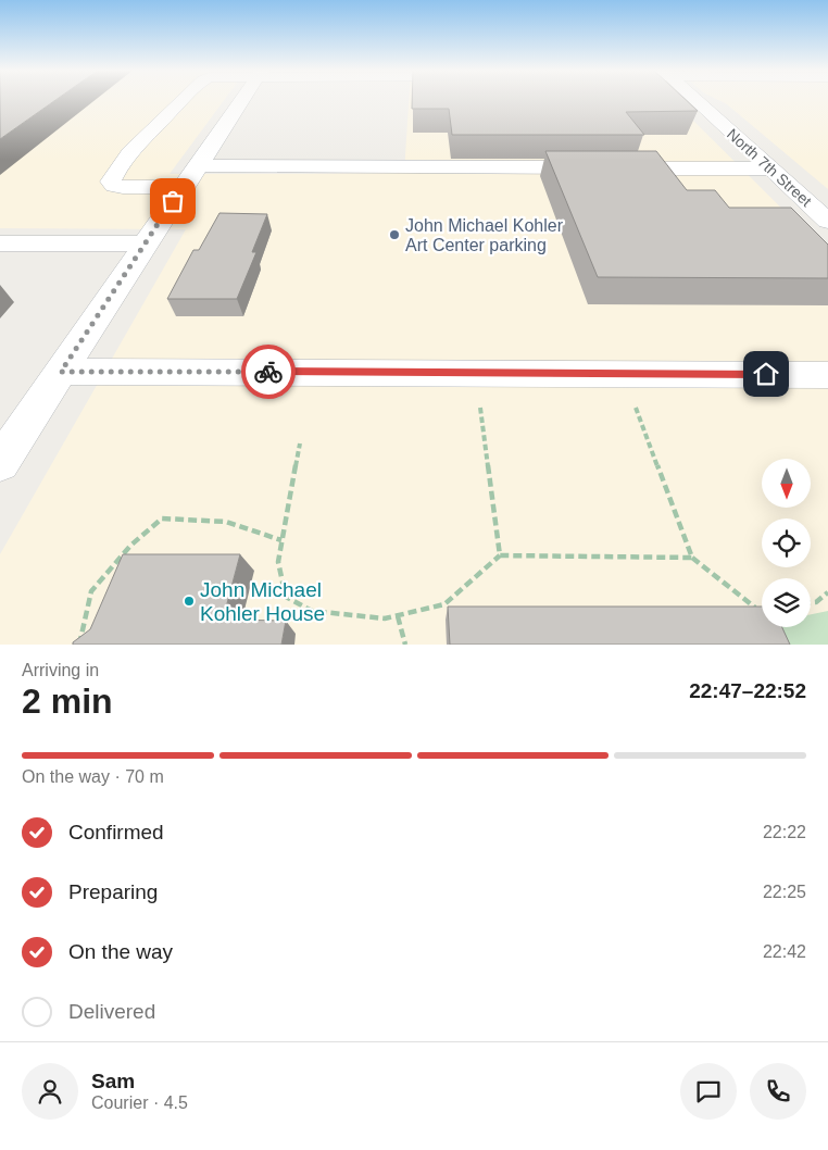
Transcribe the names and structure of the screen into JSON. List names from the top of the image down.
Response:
{
  "streets": {
    "street": ["North 7th Street"]
  },
  "places": ["John Michael Kohler Art Center parking", "John Michael Kohler House"],
  "north": "bottom",
  "page": {
    "heading": ["2 min", "Arriving in", "22:47–22:52"],
    "panel": ["Sam", "Courier · 4.5"],
    "bar": "On the way · 70 m",
    "list": [
      ["Confirmed", "22:22"],
      ["Preparing", "22:25"],
      ["On the way", "22:42"],
      "Delivered"
    ]
  }
}
